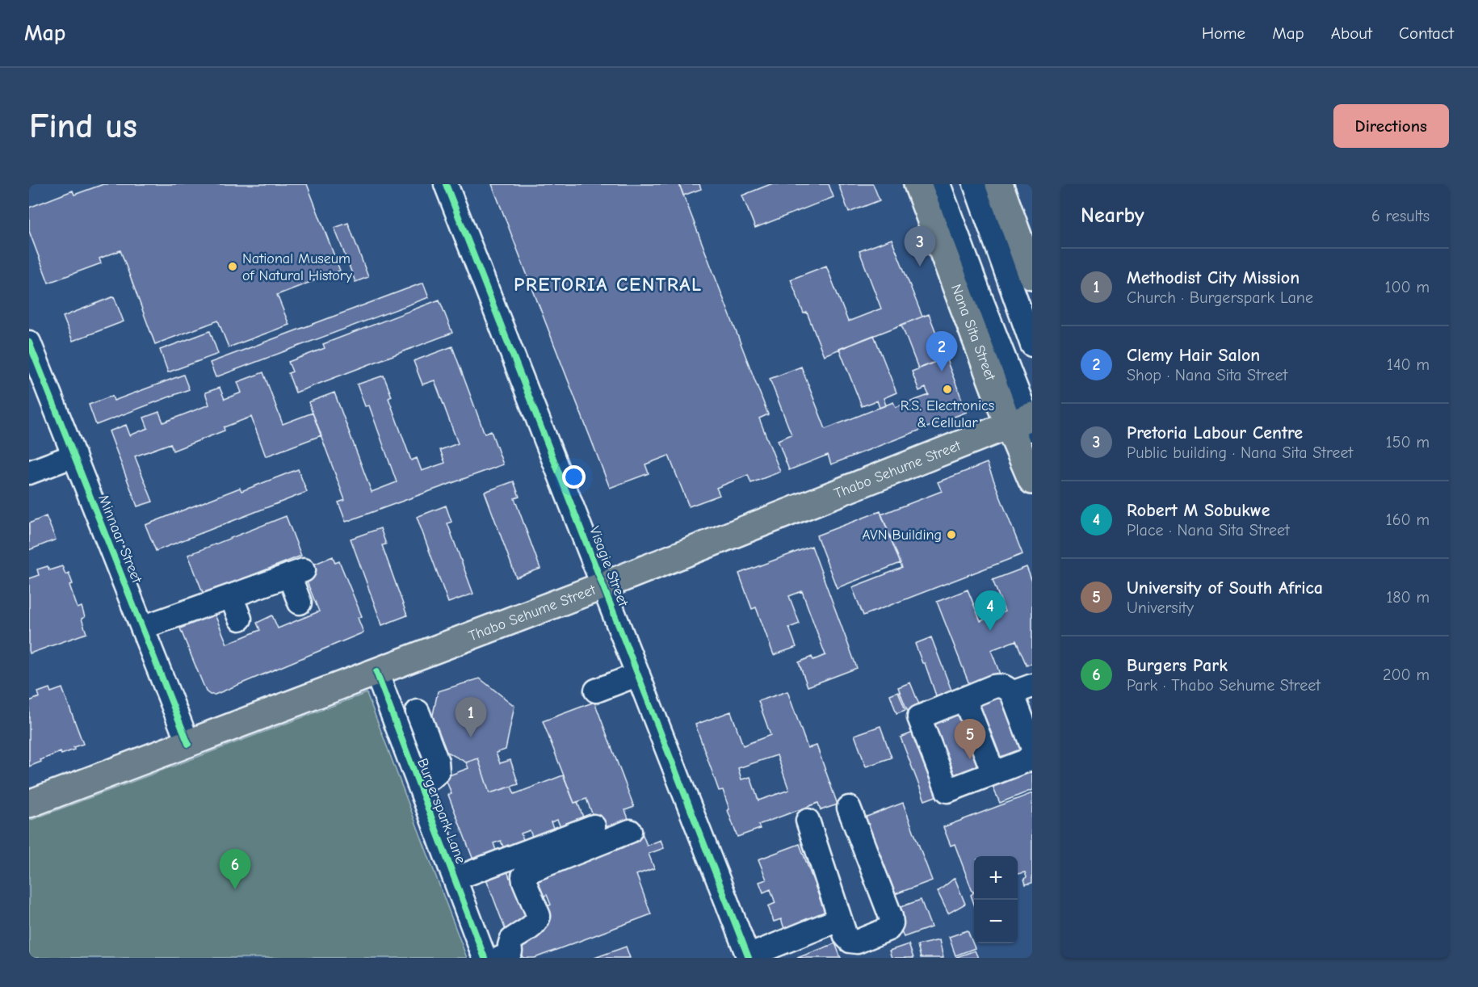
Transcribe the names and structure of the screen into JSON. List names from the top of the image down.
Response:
{
  "streets": {
    "main road": ["Nana Sita Street", "Thabo Sehume Street"],
    "street": ["Minnaar Street", "Visagie Street", "Burgerspark Lane"]
  },
  "crossings": [
    ["Nana Sita Street", "Thabo Sehume Street"],
    ["Thabo Sehume Street", "Minnaar Street"],
    ["Thabo Sehume Street", "Visagie Street"],
    ["Thabo Sehume Street", "Burgerspark Lane"]
  ],
  "districts": ["PRETORIA CENTRAL"],
  "places": ["National Museum of Natural History", "R.S. Electronics & Cellular", "AVN Building"],
  "page": {
    "header": "Map",
    "nav": [
      "Home",
      "Map",
      "About",
      "Contact"
    ],
    "buttons": "Directions",
    "title": "Find us",
    "heading": ["Nearby", "6 results"],
    "pins": [
      "3",
      "2",
      "4",
      "1",
      "5",
      "6"
    ],
    "list": [
      {
        "mark": "1",
        "name": "Methodist City Mission",
        "note": "Church · Burgerspark Lane",
        "value": "100 m"
      },
      {
        "mark": "2",
        "name": "Clemy Hair Salon",
        "note": "Shop · Nana Sita Street",
        "value": "140 m"
      },
      {
        "mark": "3",
        "name": "Pretoria Labour Centre",
        "note": "Public building · Nana Sita Street",
        "value": "150 m"
      },
      {
        "mark": "4",
        "name": "Robert M Sobukwe",
        "note": "Place · Nana Sita Street",
        "value": "160 m"
      },
      {
        "mark": "5",
        "name": "University of South Africa",
        "note": "University",
        "value": "180 m"
      },
      {
        "mark": "6",
        "name": "Burgers Park",
        "note": "Park · Thabo Sehume Street",
        "value": "200 m"
      }
    ],
    "map_buttons": ["+", "−"]
  }
}
